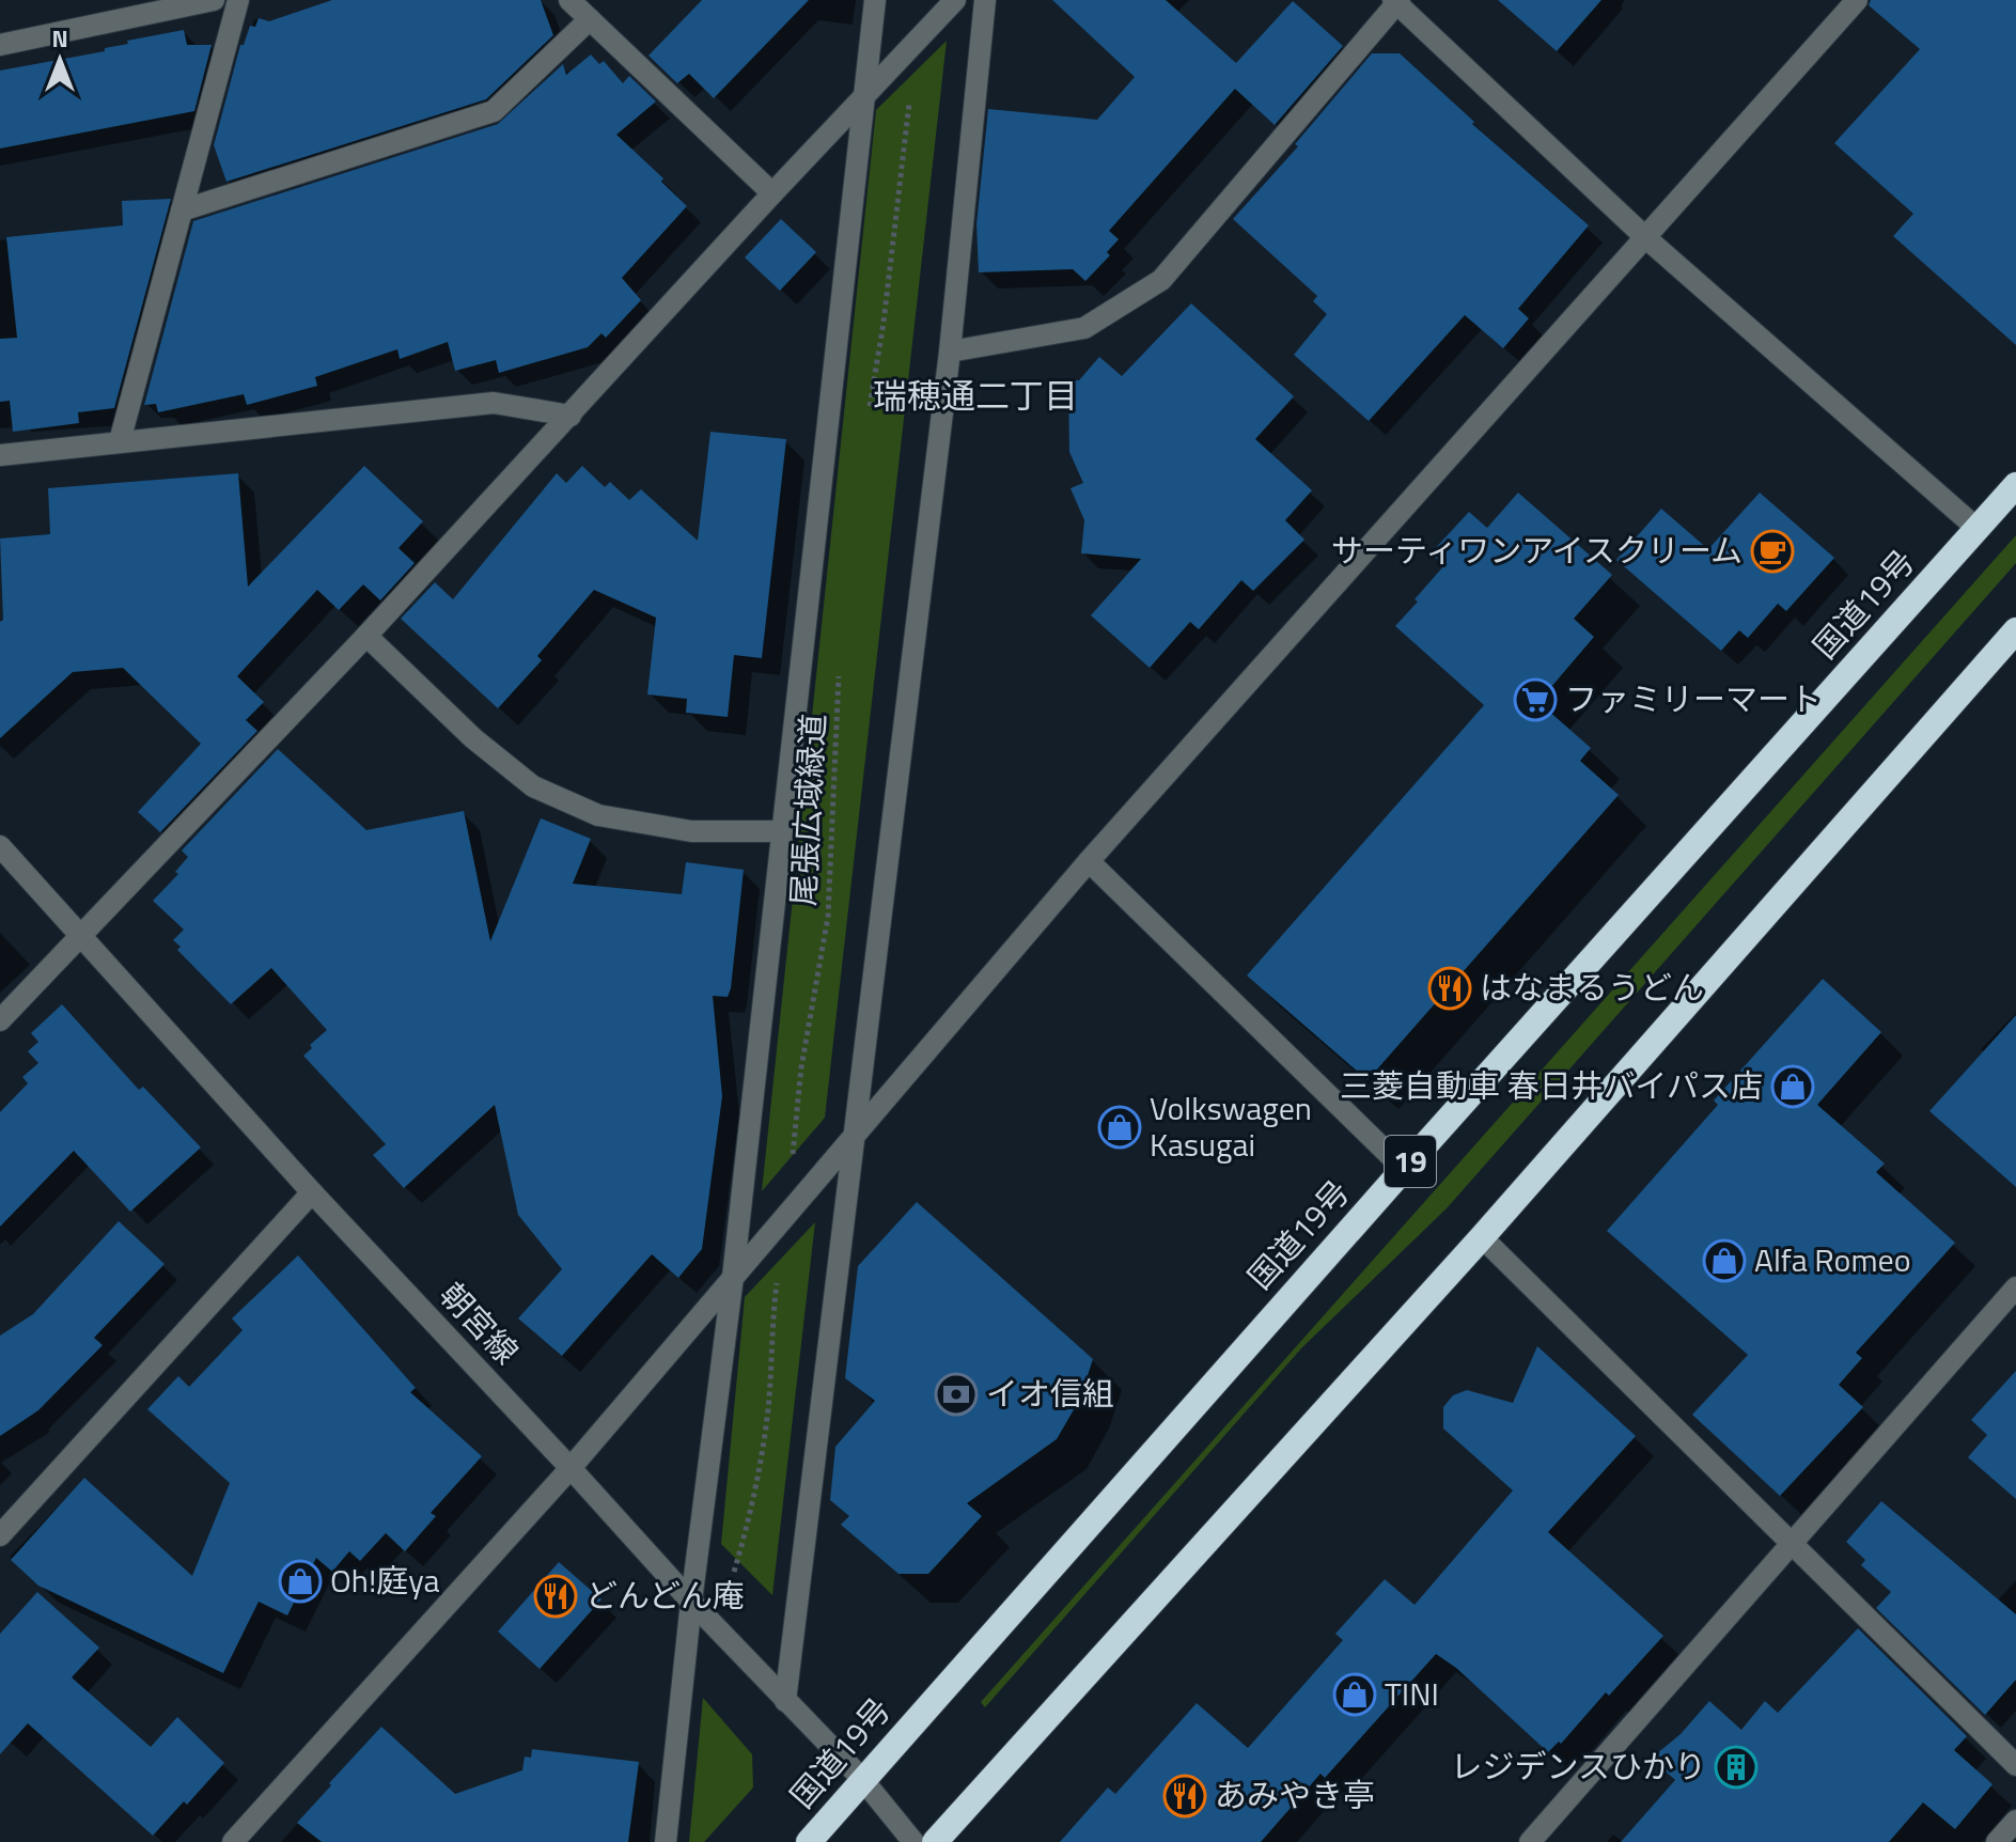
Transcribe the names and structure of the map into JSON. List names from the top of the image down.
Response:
{
  "streets": {
    "highway": ["国道19号", "19"],
    "street": ["朝宮線"],
    "path": ["尾張広域緑道"]
  },
  "crossings": [
    ["国道19号", "朝宮線"]
  ],
  "districts": ["瑞穂通二丁目"],
  "places": {
    "cafe": ["サーティワンアイスクリーム"],
    "supermarket": ["ファミリーマート"],
    "restaurant": ["はなまるうどん", "どんどん庵", "あみやき亭"],
    "shop": [
      "三菱自動車 春日井バイパス店",
      "Volkswagen Kasugai",
      "Alfa Romeo",
      "Oh!庭ya",
      "TINI"
    ],
    "bank": ["イオ信組"],
    "building": ["レジデンスひかり"]
  },
  "north": "top"
}
